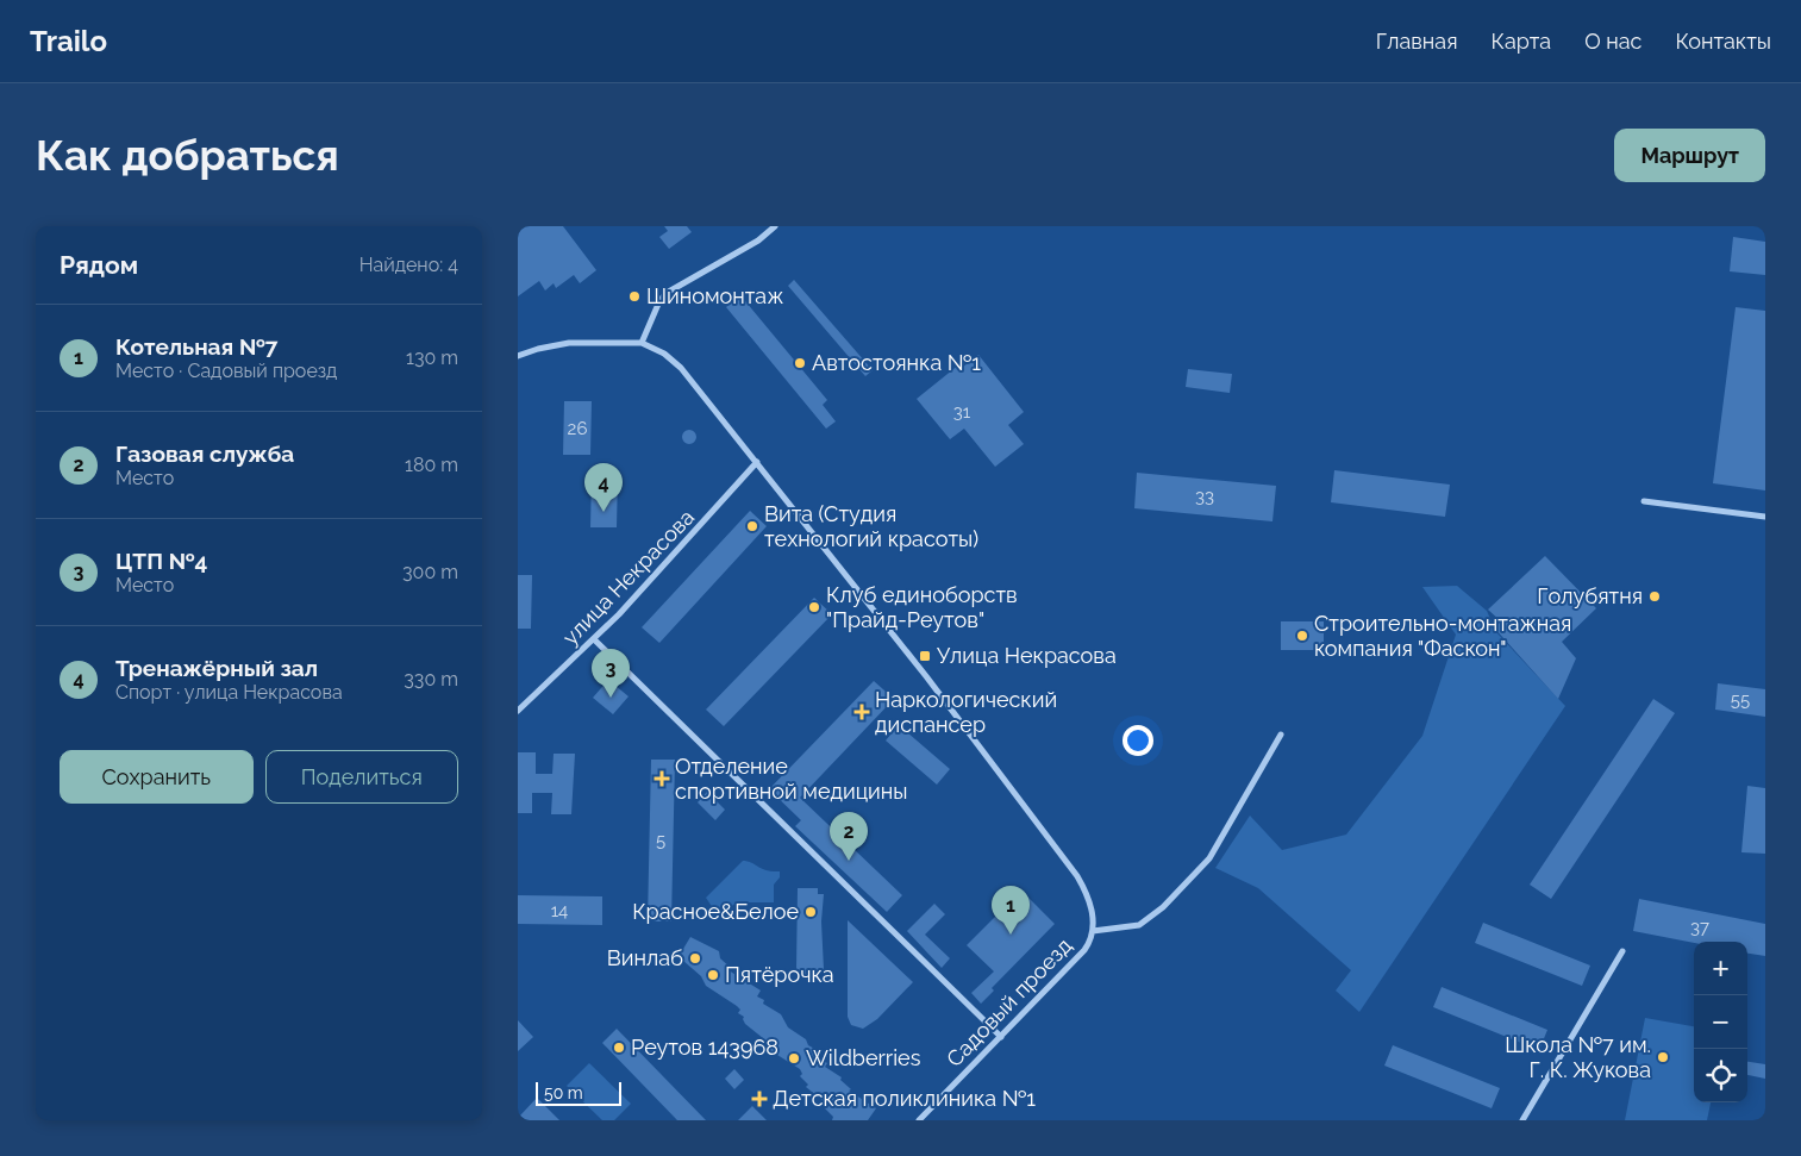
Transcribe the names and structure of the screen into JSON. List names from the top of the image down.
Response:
{
  "streets": {
    "street": ["улица Некрасова", "Садовый проезд"]
  },
  "places": {
    "other": [
      "Шиномонтаж",
      "Автостоянка №1",
      "Вита (Студия технологий красоты)",
      "Голубятня",
      "Клуб единоборств \"Прайд-Реутов\"",
      "Строительно-монтажная компания \"Фаскон\"",
      "Красное&Белое",
      "Винлаб",
      "Пятёрочка",
      "Реутов 143968",
      "Школа №7 им. Г. К. Жукова",
      "Wildberries"
    ],
    "transit": ["Улица Некрасова"],
    "health": ["Наркологический диспансер", "Отделение спортивной медицины", "Детская поликлиника №1"]
  },
  "house_numbers": [
    "31",
    "26",
    "33",
    "55",
    "5",
    "14",
    "37"
  ],
  "scale_bar": "50 m",
  "page": {
    "header": "Trailo",
    "nav": [
      "Главная",
      "Карта",
      "О нас",
      "Контакты"
    ],
    "buttons": [
      "Маршрут",
      ["Сохранить", "Поделиться"]
    ],
    "title": "Как добраться",
    "heading": ["Рядом", "Найдено: 4"],
    "list": [
      {
        "mark": "1",
        "name": "Котельная №7",
        "note": "Место · Садовый проезд",
        "value": "130 m"
      },
      {
        "mark": "2",
        "name": "Газовая служба",
        "note": "Место",
        "value": "180 m"
      },
      {
        "mark": "3",
        "name": "ЦТП №4",
        "note": "Место",
        "value": "300 m"
      },
      {
        "mark": "4",
        "name": "Тренажёрный зал",
        "note": "Спорт · улица Некрасова",
        "value": "330 m"
      }
    ],
    "pins": [
      "4",
      "3",
      "2",
      "1"
    ],
    "map_buttons": ["+", "−"],
    "scale": "50 m"
  }
}
